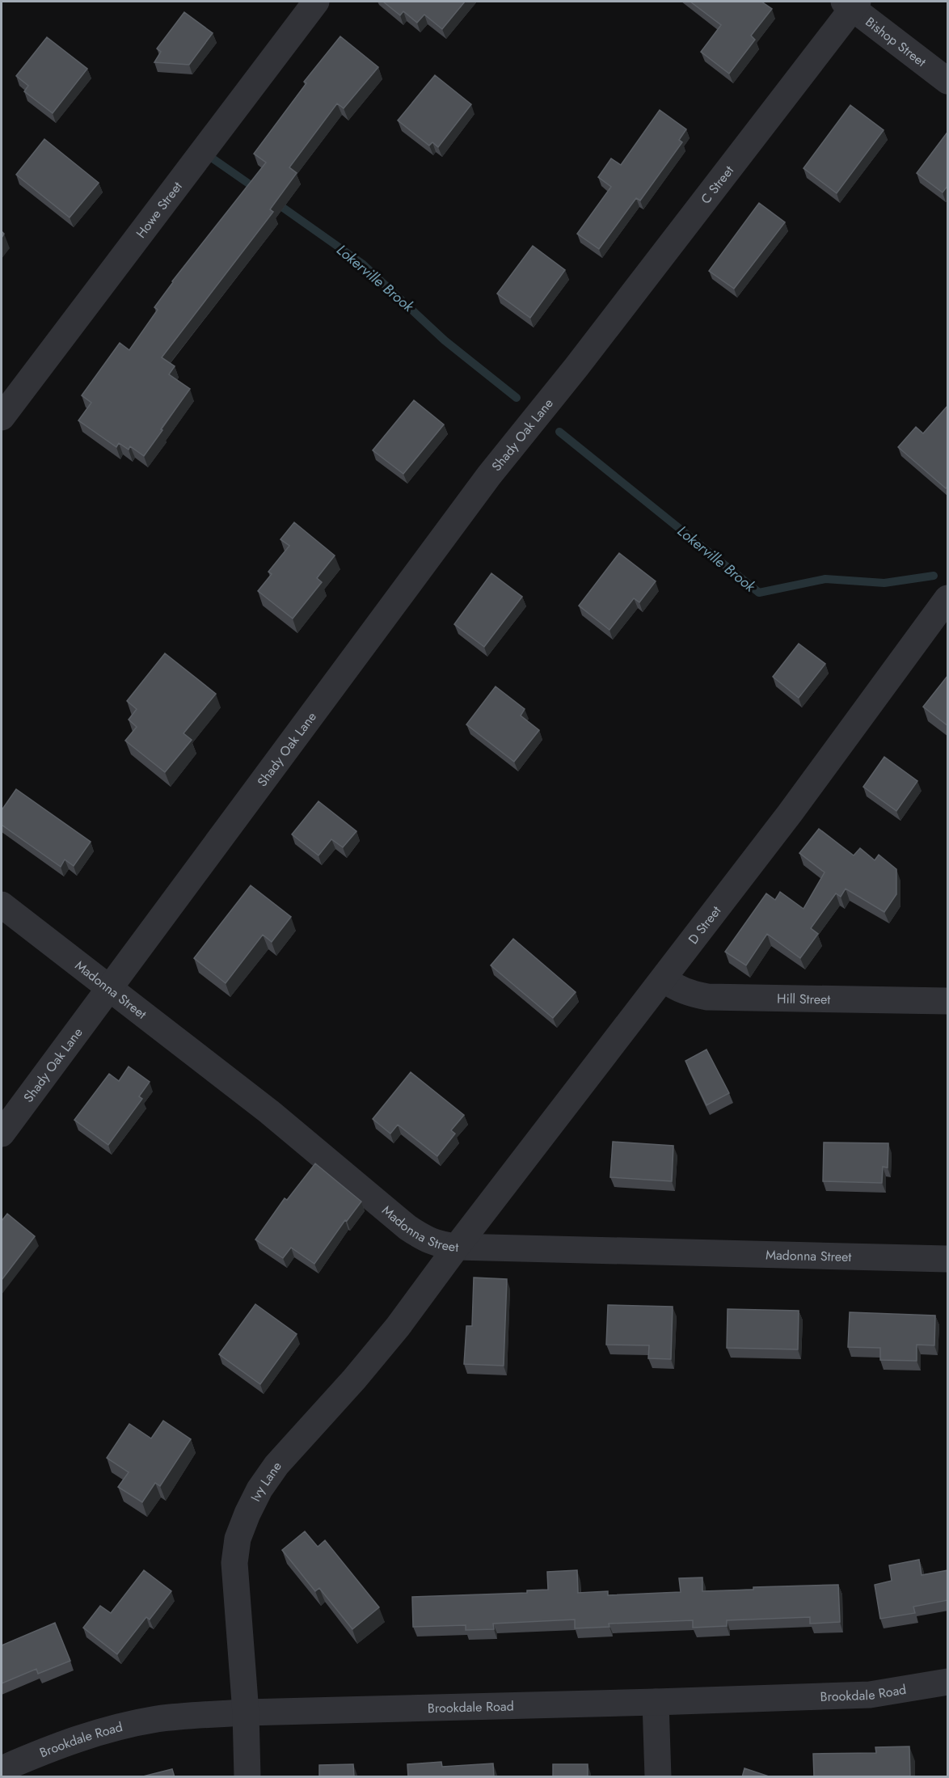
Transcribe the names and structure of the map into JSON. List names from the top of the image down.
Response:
{
  "streets": {
    "street": [
      "Bishop Street",
      "C Street",
      "Howe Street",
      "Shady Oak Lane",
      "D Street",
      "Madonna Street",
      "Hill Street",
      "Ivy Lane",
      "Brookdale Road"
    ]
  },
  "crossings": [
    ["Bishop Street", "C Street"],
    ["C Street", "Shady Oak Lane"],
    ["Shady Oak Lane", "Madonna Street"],
    ["D Street", "Madonna Street"],
    ["D Street", "Hill Street"],
    ["D Street", "Ivy Lane"],
    ["Madonna Street", "Ivy Lane"],
    ["Ivy Lane", "Brookdale Road"]
  ],
  "water": ["Lokerville Brook"]
}
